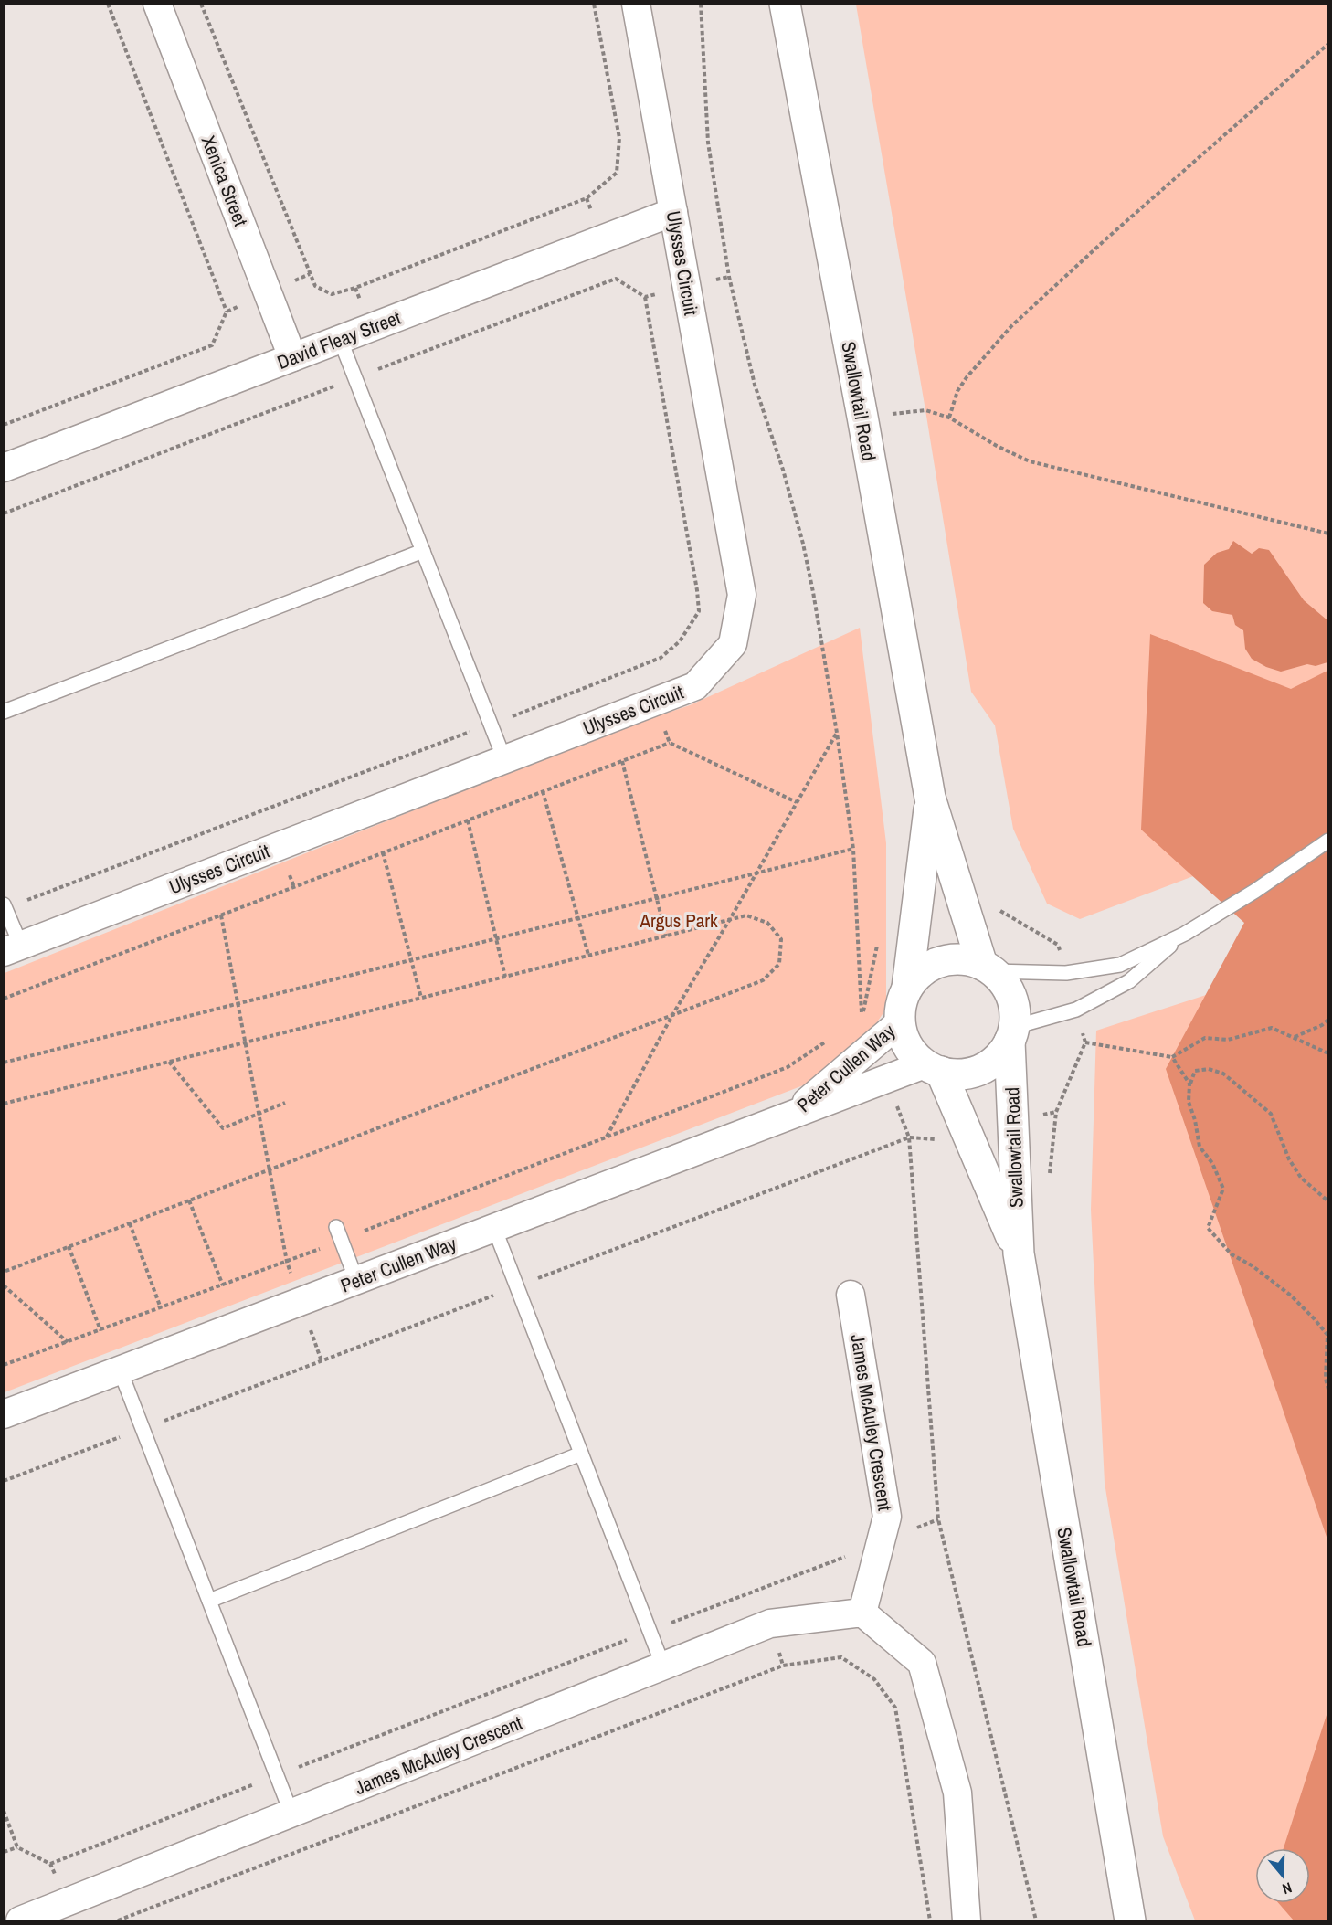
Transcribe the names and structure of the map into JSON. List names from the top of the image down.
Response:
{
  "streets": {
    "street": [
      "Xenica Street",
      "Ulysses Circuit",
      "David Fleay Street",
      "Swallowtail Road",
      "Peter Cullen Way",
      "James McAuley Crescent"
    ]
  },
  "crossings": [
    ["Xenica Street", "David Fleay Street"],
    ["Ulysses Circuit", "David Fleay Street"],
    ["Swallowtail Road", "Peter Cullen Way"]
  ],
  "parks": ["Argus Park"],
  "north": "bottom"
}
